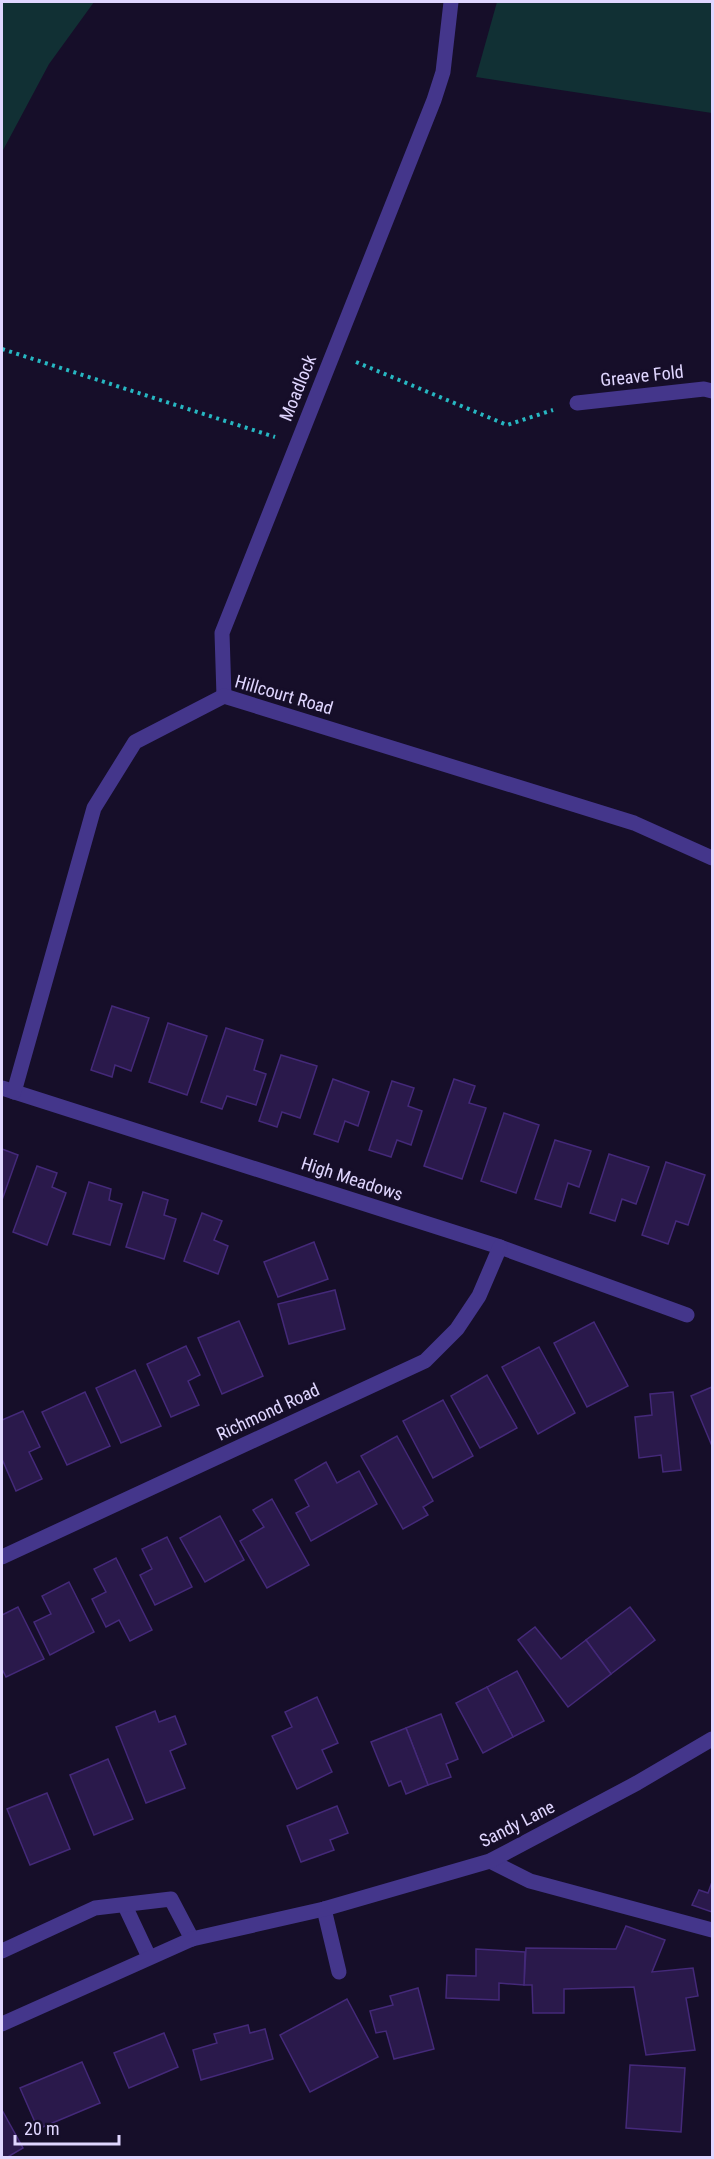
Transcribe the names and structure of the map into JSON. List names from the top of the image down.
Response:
{
  "streets": {
    "street": [
      "Greave Fold",
      "Moadlock",
      "Hillcourt Road",
      "High Meadows",
      "Richmond Road",
      "Sandy Lane"
    ]
  },
  "crossings": [
    ["Moadlock", "Hillcourt Road"],
    ["Hillcourt Road", "High Meadows"],
    ["High Meadows", "Richmond Road"]
  ],
  "scale_bar": "20 m"
}
